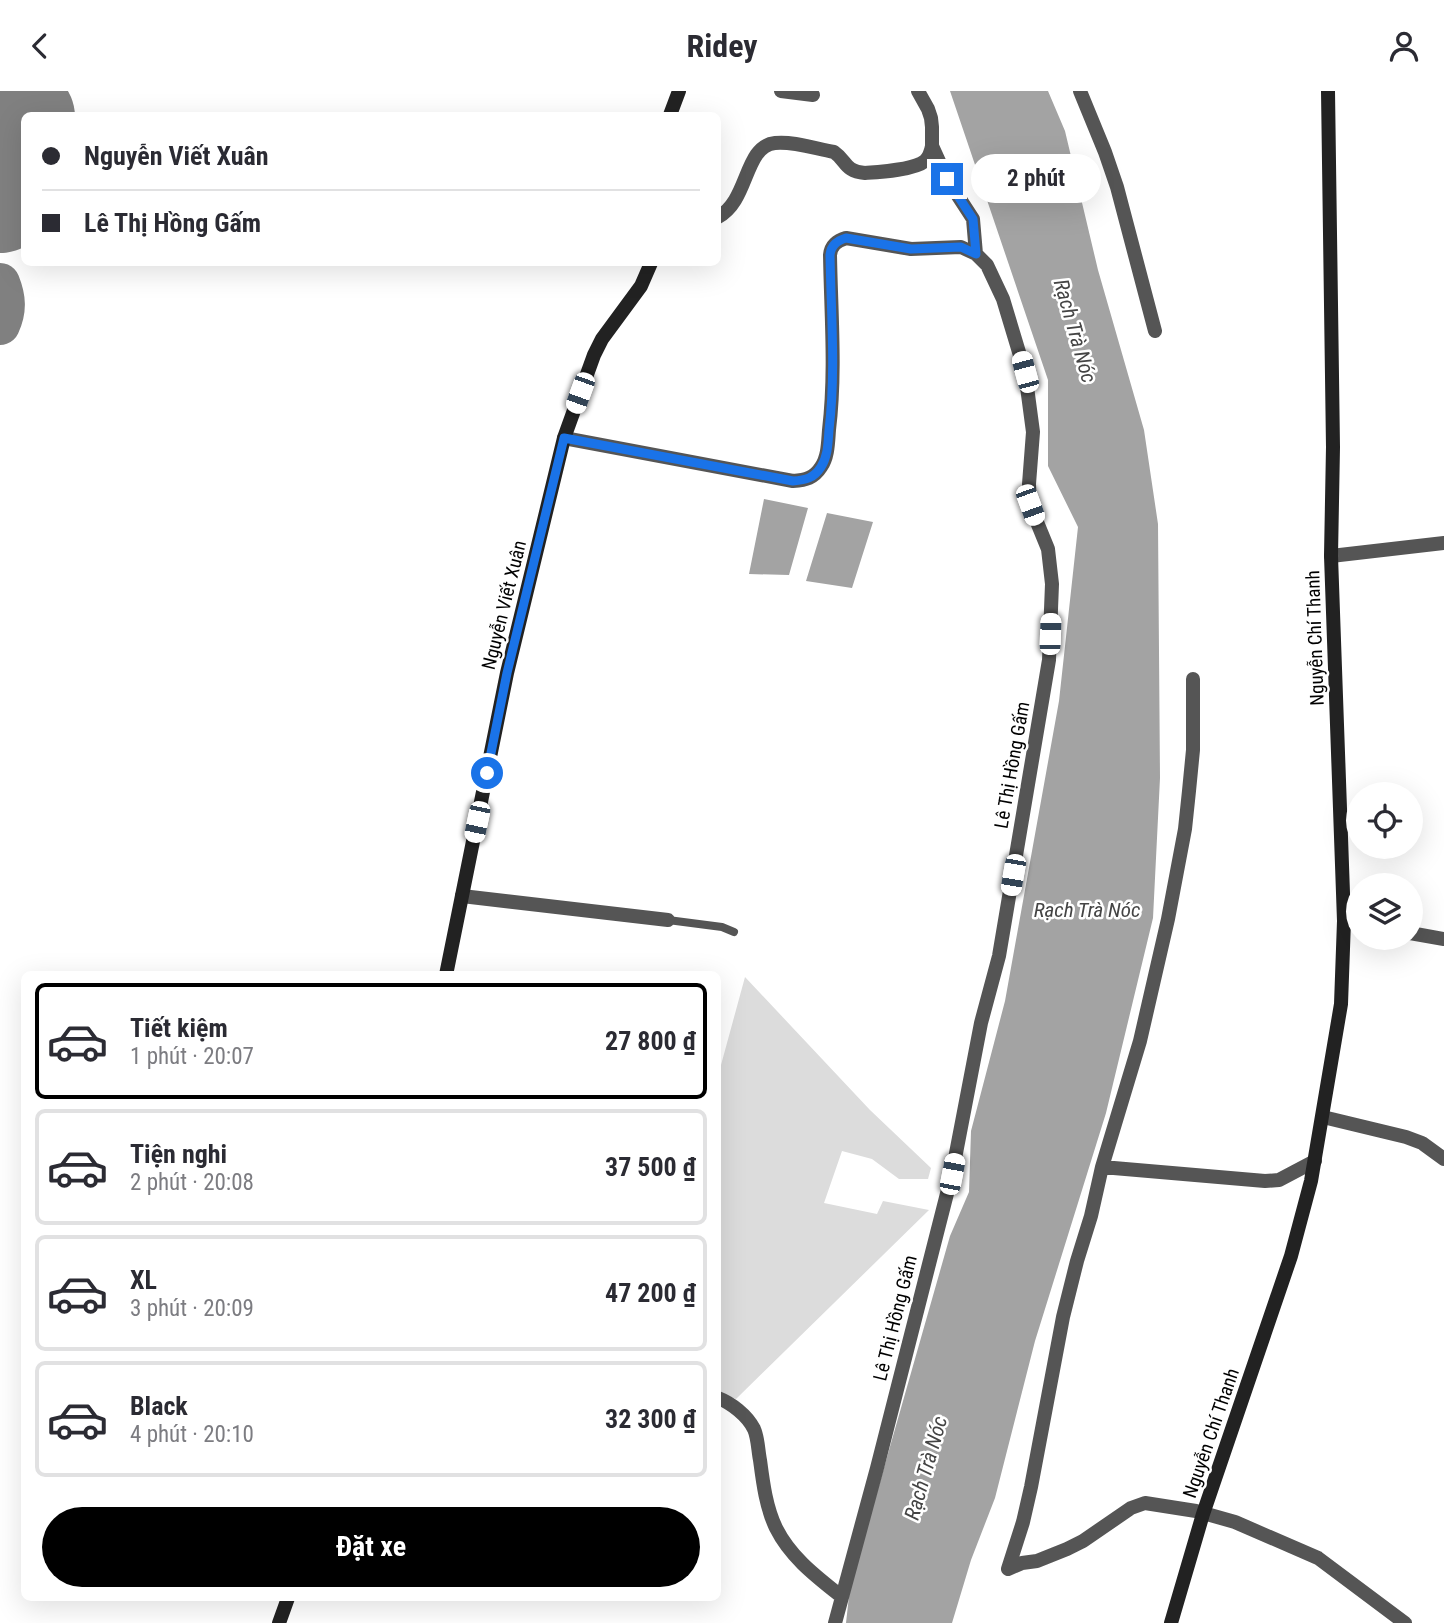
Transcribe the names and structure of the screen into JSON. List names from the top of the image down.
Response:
{
  "streets": {
    "main road": ["Nguyễn Viết Xuân", "Nguyễn Chí Thanh"],
    "street": ["Lê Thị Hồng Gấm"]
  },
  "water": ["Rạch Trà Nóc"],
  "page": {
    "header": "Ridey",
    "banner": ["Nguyễn Viết Xuân", "Lê Thị Hồng Gấm"],
    "bubble": "2 phút",
    "list": [
      {
        "name": "Tiết kiệm",
        "note": "1 phút · 20:07",
        "value": "27 800 ₫"
      },
      {
        "name": "Tiện nghi",
        "note": "2 phút · 20:08",
        "value": "37 500 ₫"
      },
      {
        "name": "XL",
        "note": "3 phút · 20:09",
        "value": "47 200 ₫"
      },
      {
        "name": "Black",
        "note": "4 phút · 20:10",
        "value": "32 300 ₫"
      }
    ],
    "buttons": "Đặt xe"
  }
}
